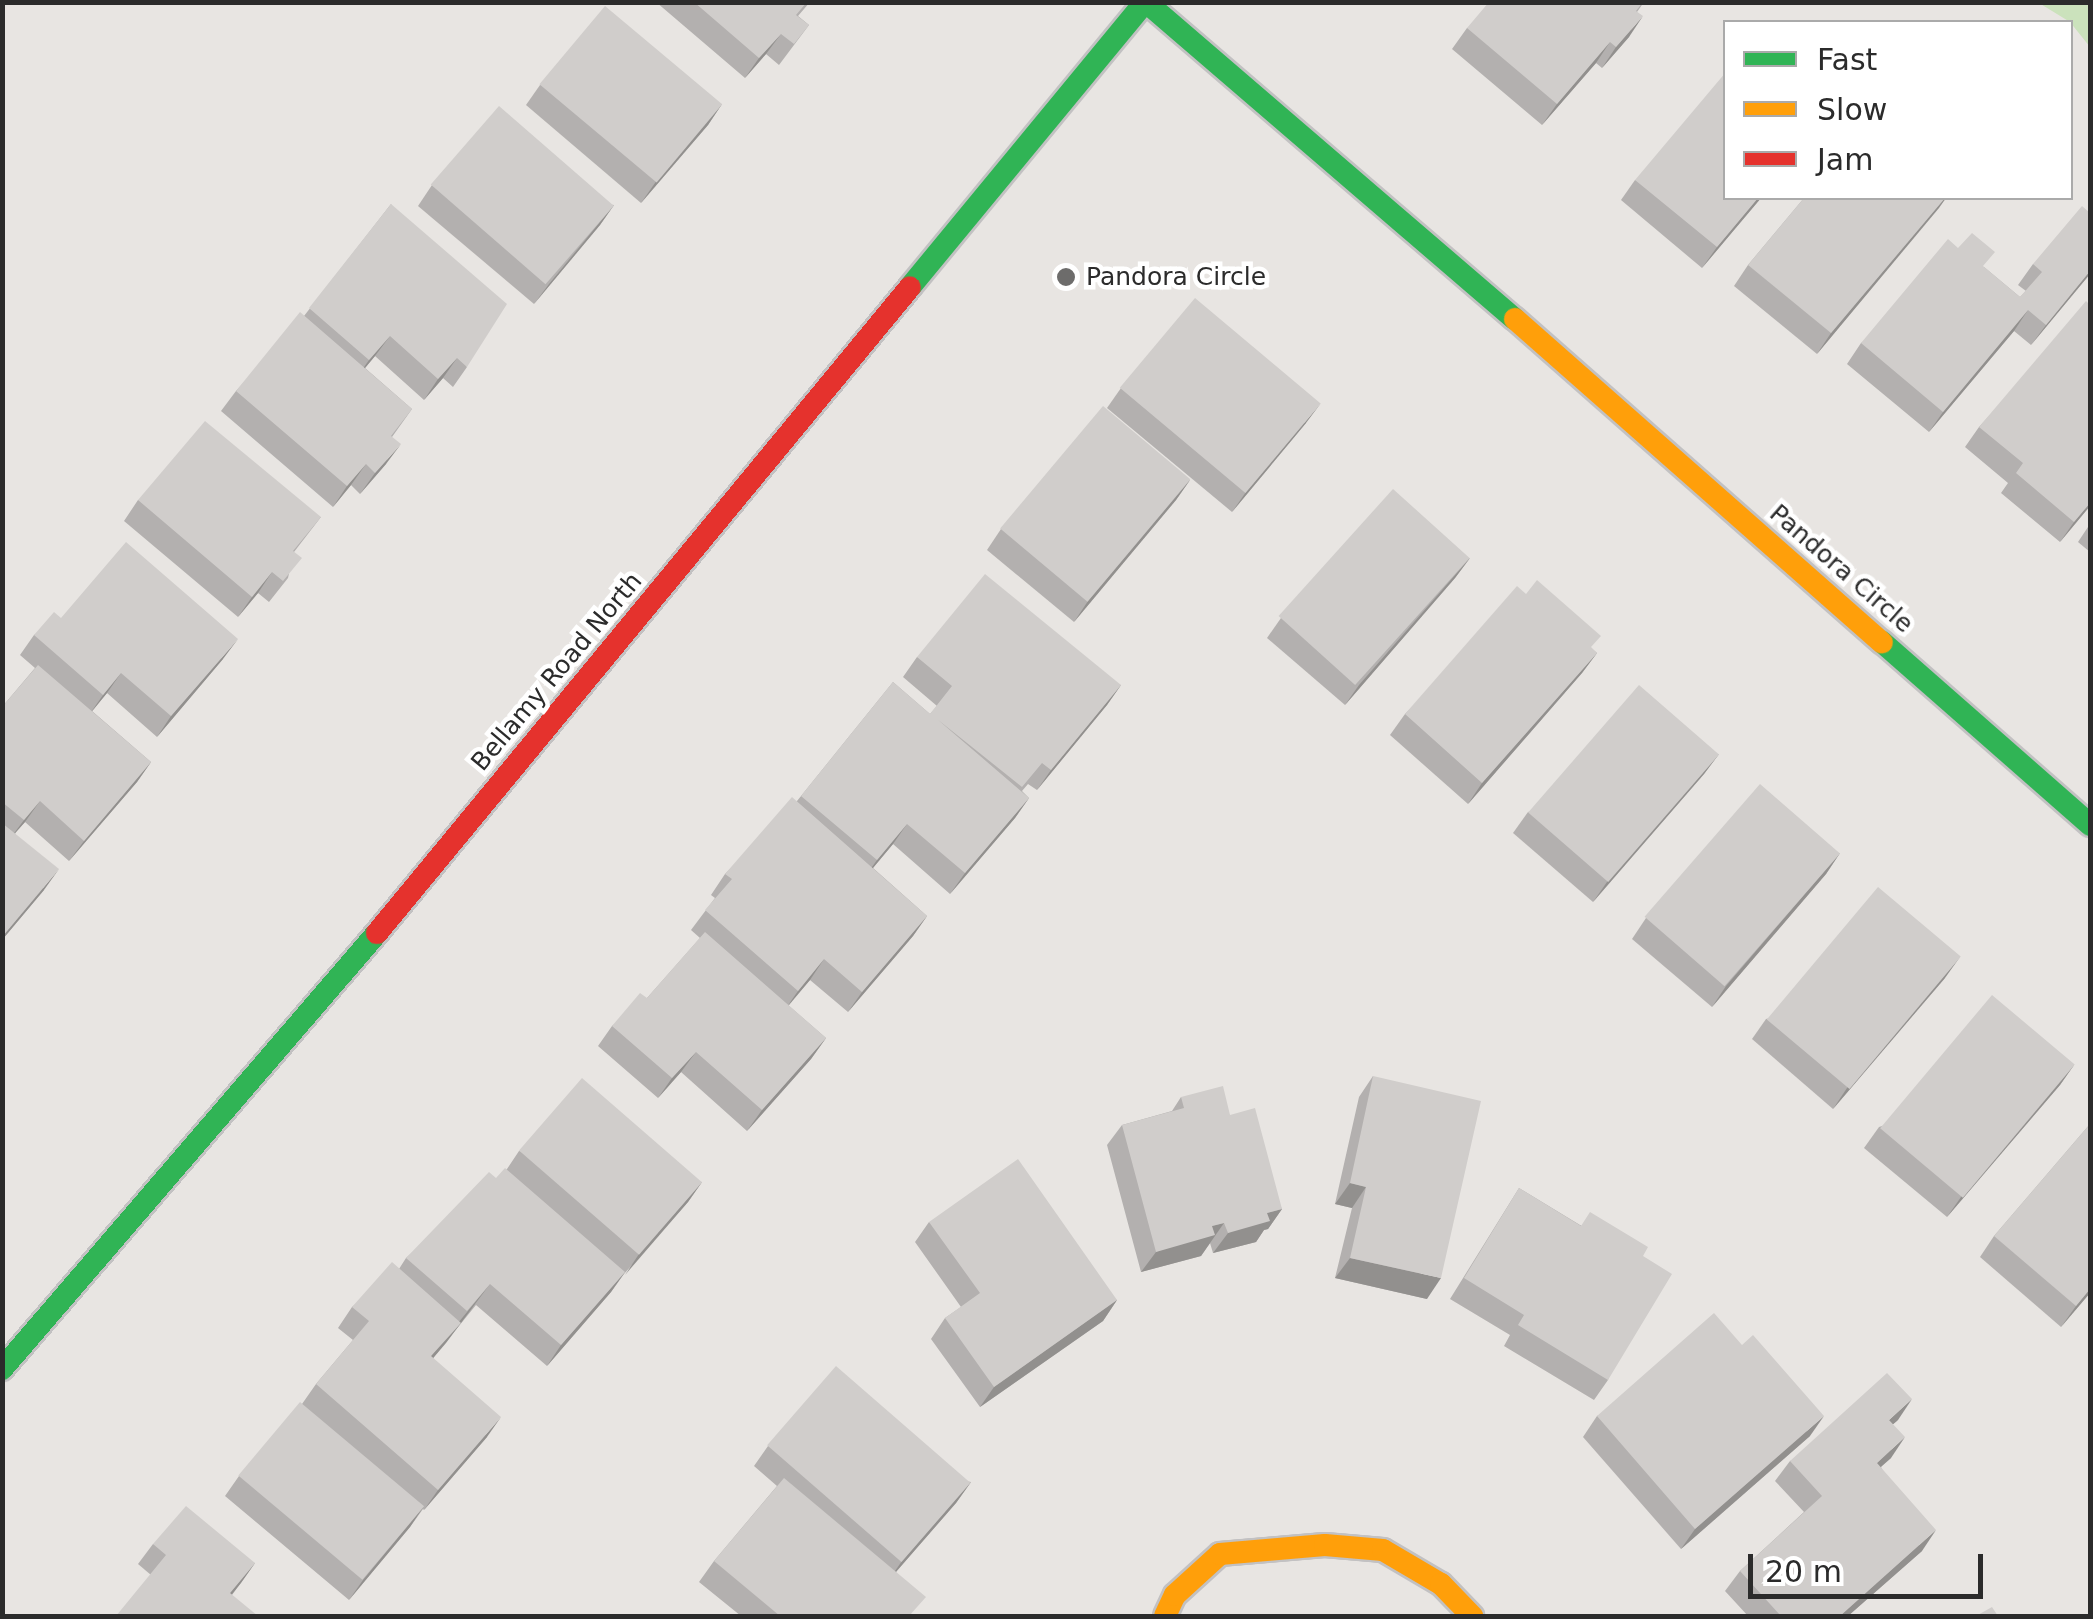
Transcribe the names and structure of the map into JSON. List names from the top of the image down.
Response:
{
  "streets": {
    "street": ["Pandora Circle", "Bellamy Road North"]
  },
  "crossings": [
    ["Pandora Circle", "Bellamy Road North"]
  ],
  "places": ["Pandora Circle"],
  "legend": ["Fast", "Slow", "Jam"],
  "scale_bar": "20 m"
}
